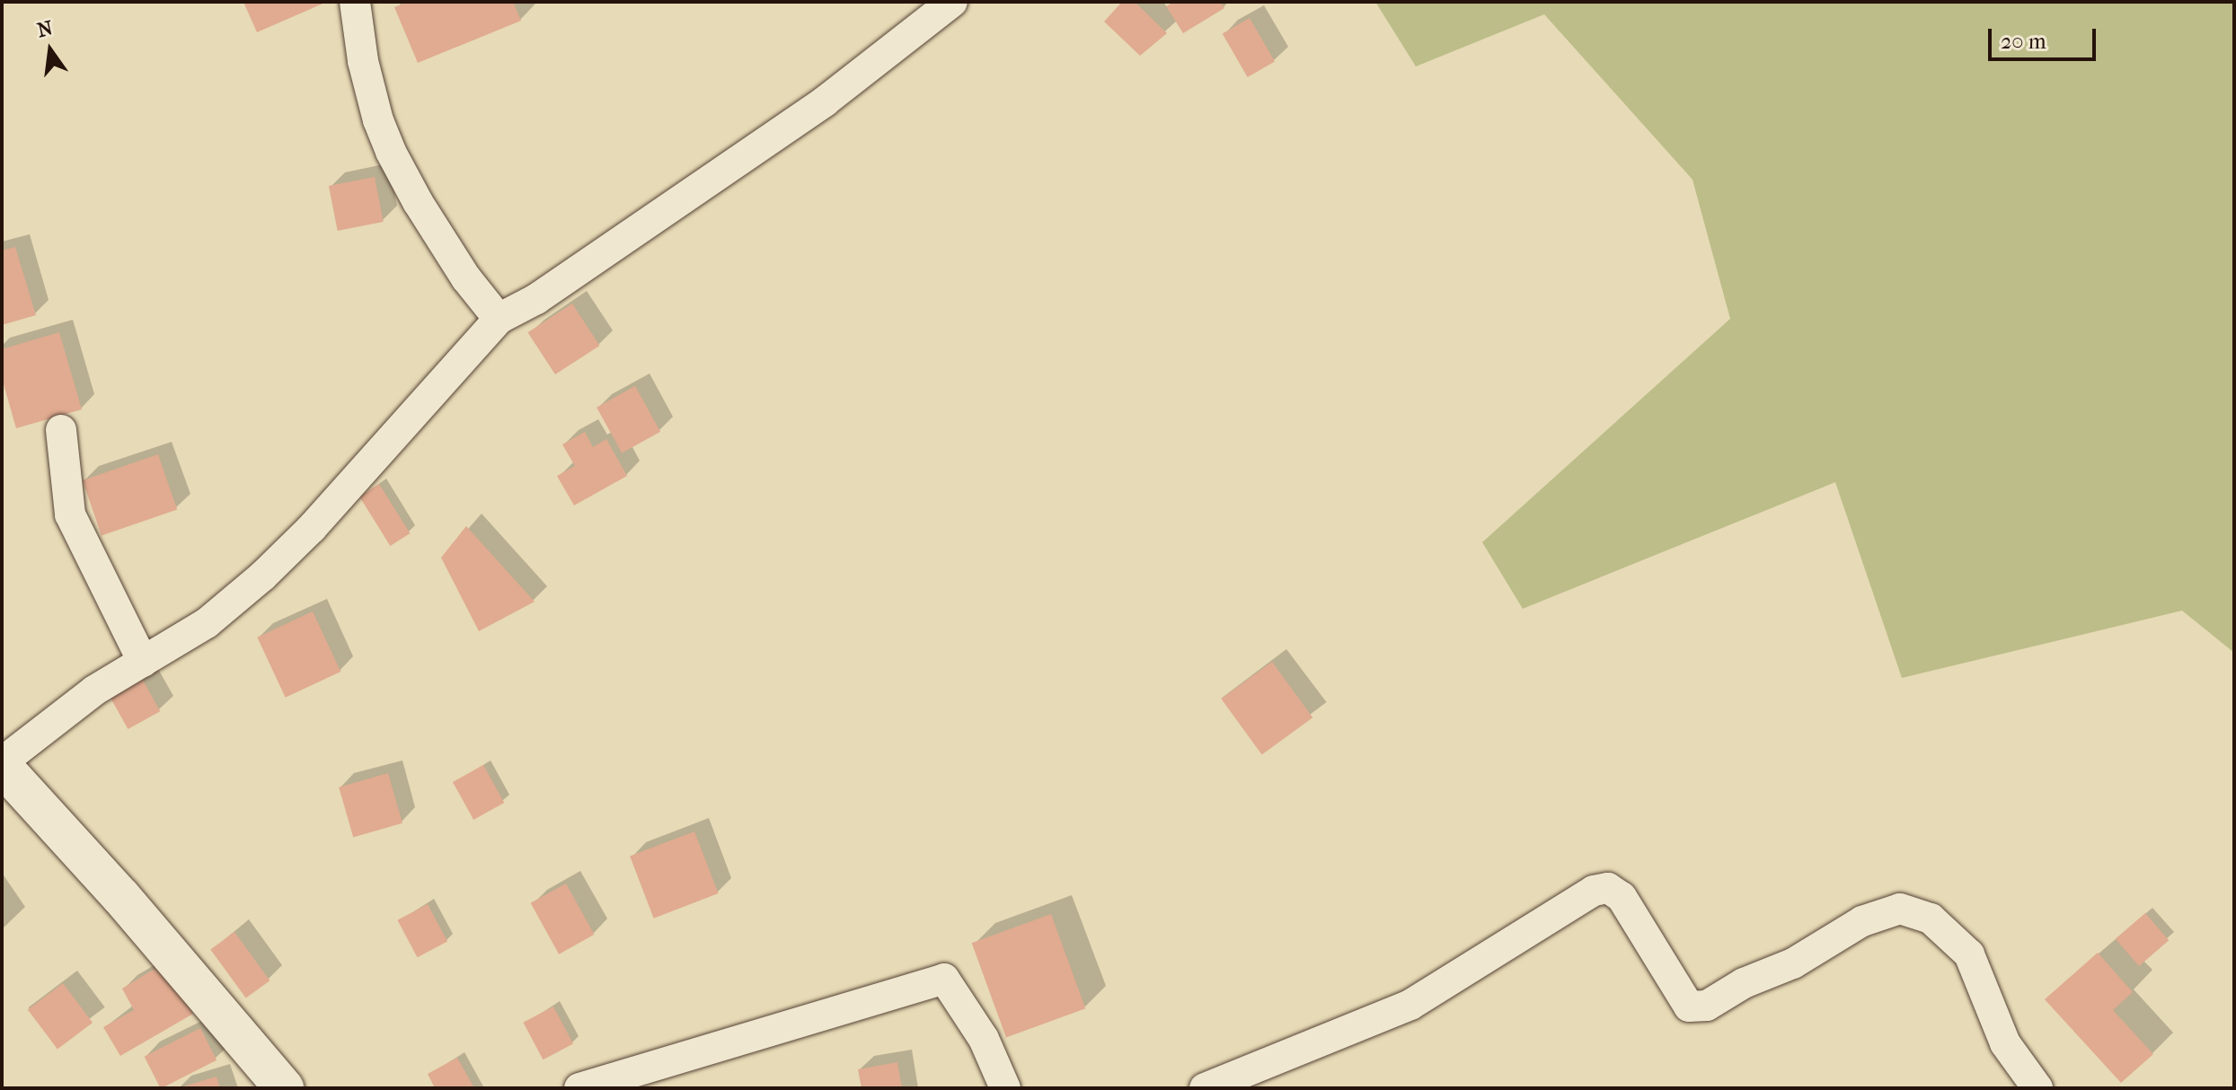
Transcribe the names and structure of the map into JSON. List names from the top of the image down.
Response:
{
  "scale_bar": "20 m",
  "north": "top"
}
